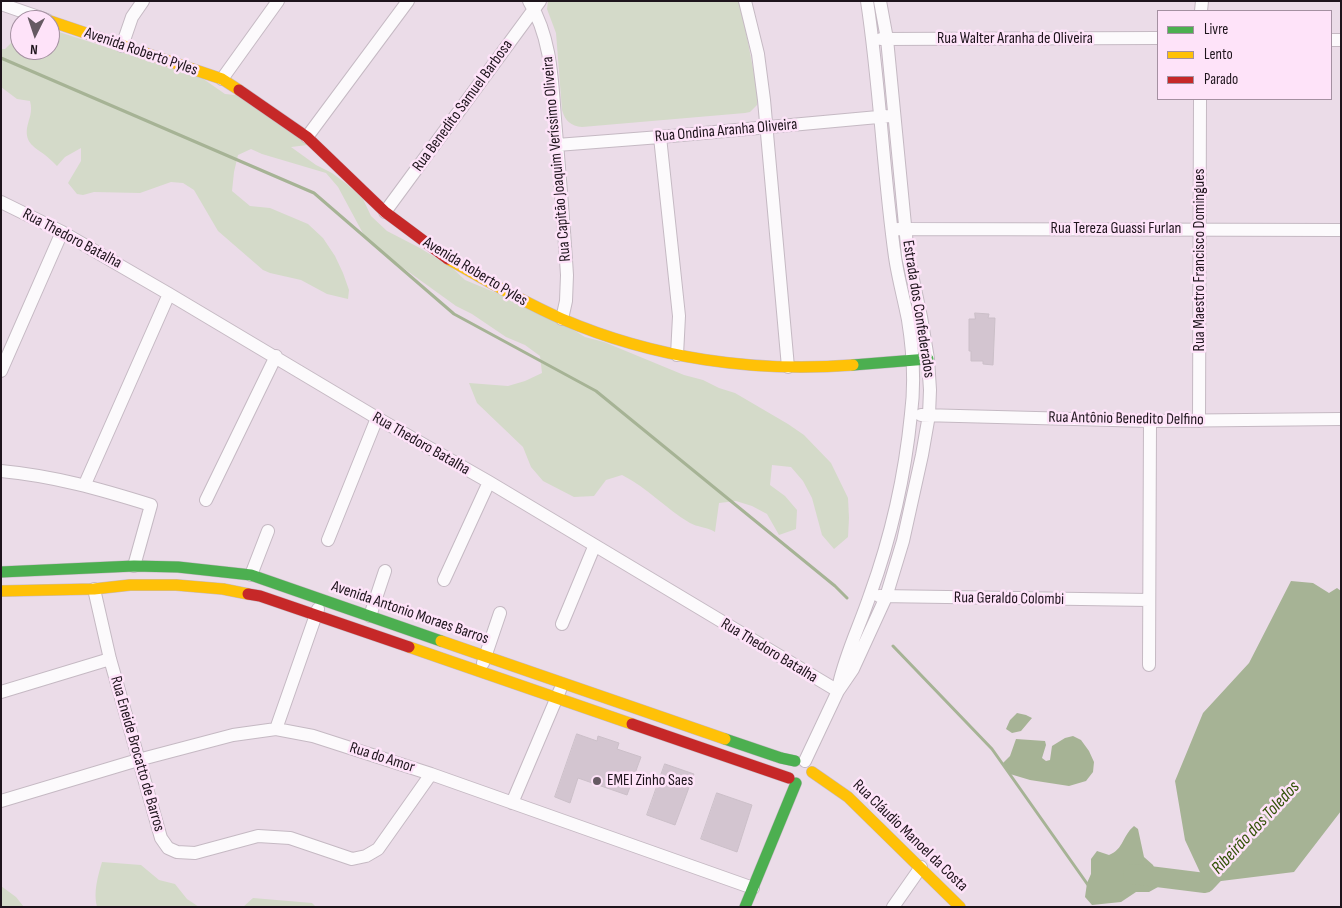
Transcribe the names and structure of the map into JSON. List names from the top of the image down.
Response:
{
  "streets": {
    "street": [
      "Rua Walter Aranha de Oliveira",
      "Avenida Roberto Pyles",
      "Rua Benedito Samuel Barbosa",
      "Rua Ondina Aranha Oliveira",
      "Rua Capitão Joaquim Veríssimo Oliveira",
      "Rua Tereza Guassi Furlan",
      "Rua Thedoro Batalha",
      "Rua Maestro Francisco Domingues",
      "Estrada dos Confederados",
      "Rua Antônio Benedito Delfino",
      "Rua Geraldo Colombi",
      "Avenida Antonio Moraes Barros",
      "Rua Eneide Brocatto de Barros",
      "Rua do Amor",
      "Rua Cláudio Manoel da Costa"
    ]
  },
  "crossings": [
    ["Rua Walter Aranha de Oliveira", "Estrada dos Confederados"],
    ["Avenida Roberto Pyles", "Rua Benedito Samuel Barbosa"],
    ["Avenida Roberto Pyles", "Rua Capitão Joaquim Veríssimo Oliveira"],
    ["Avenida Roberto Pyles", "Estrada dos Confederados"],
    ["Rua Benedito Samuel Barbosa", "Rua Capitão Joaquim Veríssimo Oliveira"],
    ["Rua Ondina Aranha Oliveira", "Rua Capitão Joaquim Veríssimo Oliveira"],
    ["Rua Ondina Aranha Oliveira", "Estrada dos Confederados"],
    ["Rua Tereza Guassi Furlan", "Rua Maestro Francisco Domingues"],
    ["Rua Tereza Guassi Furlan", "Estrada dos Confederados"],
    ["Rua Thedoro Batalha", "Estrada dos Confederados"],
    ["Rua Maestro Francisco Domingues", "Rua Antônio Benedito Delfino"],
    ["Estrada dos Confederados", "Rua Antônio Benedito Delfino"],
    ["Estrada dos Confederados", "Rua Geraldo Colombi"],
    ["Estrada dos Confederados", "Avenida Antonio Moraes Barros"],
    ["Estrada dos Confederados", "Rua Cláudio Manoel da Costa"],
    ["Avenida Antonio Moraes Barros", "Rua Eneide Brocatto de Barros"],
    ["Avenida Antonio Moraes Barros", "Rua Cláudio Manoel da Costa"],
    ["Rua Eneide Brocatto de Barros", "Rua do Amor"]
  ],
  "water": ["Ribeirão dos Toledos"],
  "places": ["EMEI Zinho Saes"],
  "legend": ["Livre", "Lento", "Parado"],
  "north": "bottom"
}
